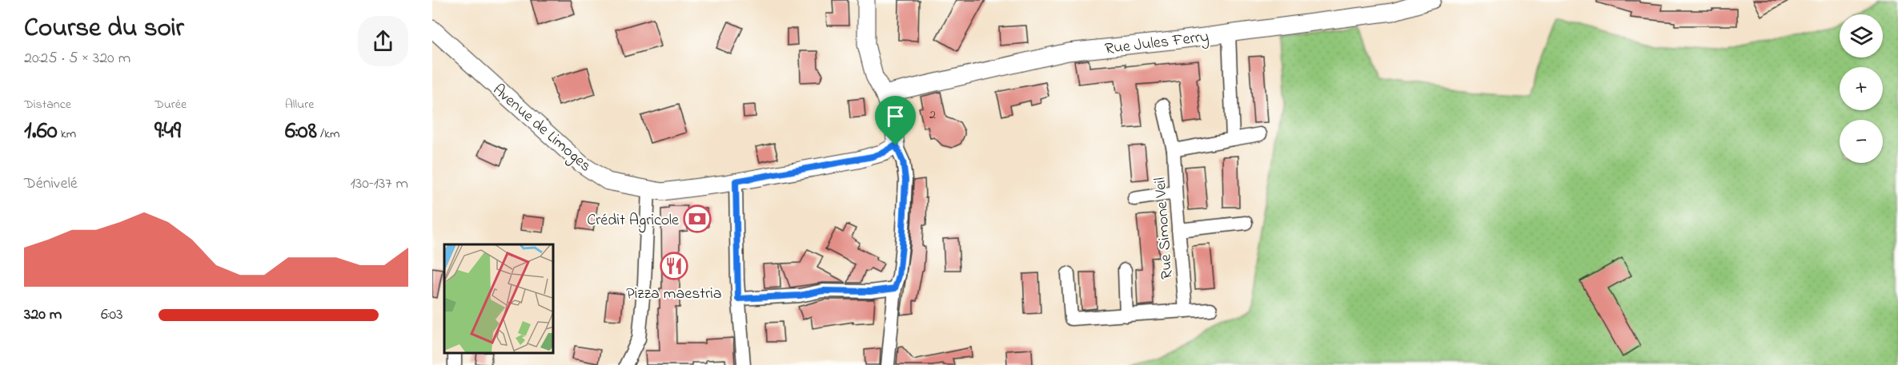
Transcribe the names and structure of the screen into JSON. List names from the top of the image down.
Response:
{
  "streets": {
    "main road": ["Rue Jules Ferry", "Avenue de Limoges"],
    "street": ["Rue Simone Veil"]
  },
  "places": {
    "bank": ["Crédit Agricole"],
    "restaurant": ["Pizza maestria"]
  },
  "house_numbers": ["2"],
  "page": {
    "heading": ["Course du soir", "20:25 · 5 × 320 m"],
    "map_buttons": ["+", "−"],
    "stats": [
      ["Distance", "1.60 km"],
      ["Durée", "9:49"],
      ["Allure", "6:08 /km"]
    ],
    "chart": ["Dénivelé", "130–137 m"],
    "list": [
      {
        "name": "320 m",
        "note": "6:03"
      }
    ]
  }
}
